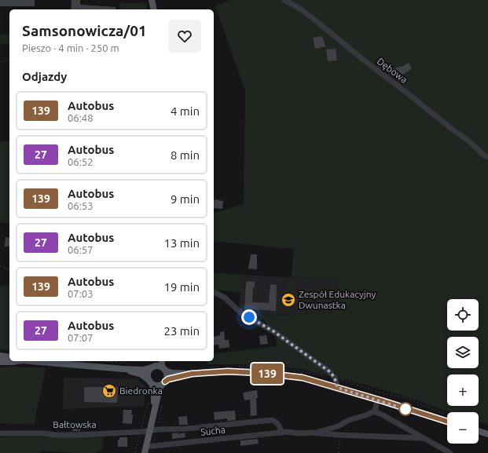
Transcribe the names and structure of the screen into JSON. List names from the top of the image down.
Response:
{
  "streets": {
    "street": ["Dębowa", "Bałtowska", "Sucha"]
  },
  "crossings": [
    ["Bałtowska", "Sucha"]
  ],
  "places": {
    "school or university": ["Zespół Edukacyjny Dwunastka"],
    "supermarket": ["Biedronka"]
  },
  "lines": ["bus line 139"],
  "page": {
    "on_map": "139",
    "heading": [
      ["Samsonowicza/01", "Pieszo · 4 min · 250 m"],
      "Odjazdy"
    ],
    "list": [
      {
        "mark": "139",
        "name": "Autobus",
        "note": "06:48",
        "value": "4 min"
      },
      {
        "mark": "27",
        "name": "Autobus",
        "note": "06:52",
        "value": "8 min"
      },
      {
        "mark": "139",
        "name": "Autobus",
        "note": "06:53",
        "value": "9 min"
      },
      {
        "mark": "27",
        "name": "Autobus",
        "note": "06:57",
        "value": "13 min"
      },
      {
        "mark": "139",
        "name": "Autobus",
        "note": "07:03",
        "value": "19 min"
      },
      {
        "mark": "27",
        "name": "Autobus",
        "note": "07:07",
        "value": "23 min"
      }
    ],
    "map_buttons": ["+", "−"]
  }
}
